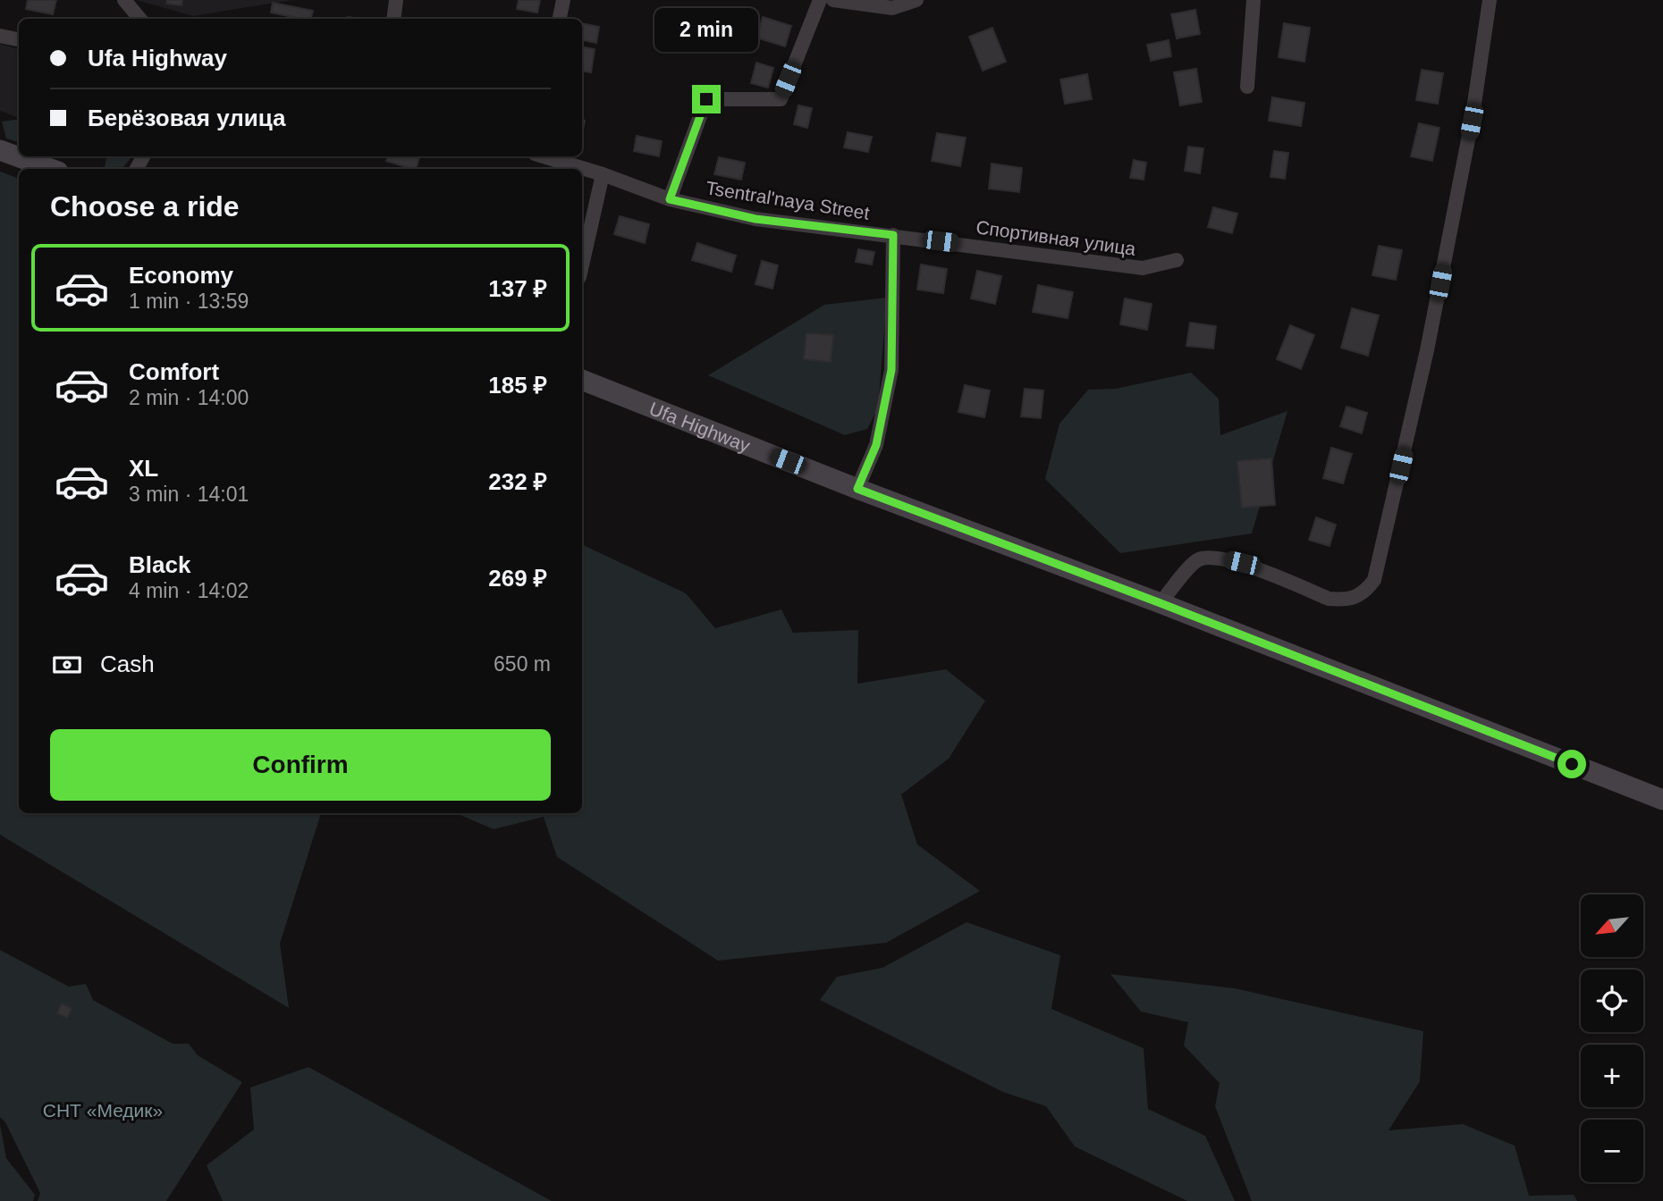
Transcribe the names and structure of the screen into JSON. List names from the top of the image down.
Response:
{
  "streets": {
    "main road": ["Ufa Highway"],
    "street": ["Tsentral'naya Street", "Спортивная улица"]
  },
  "crossings": [
    ["Tsentral'naya Street", "Спортивная улица"]
  ],
  "parks": ["СНТ «Медик»"],
  "north": "bottom left",
  "page": {
    "bubble": "2 min",
    "banner": ["Ufa Highway", "Берёзовая улица"],
    "heading": "Choose a ride",
    "list": [
      {
        "name": "Economy",
        "note": "1 min · 13:59",
        "value": "137 ₽"
      },
      {
        "name": "Comfort",
        "note": "2 min · 14:00",
        "value": "185 ₽"
      },
      {
        "name": "XL",
        "note": "3 min · 14:01",
        "value": "232 ₽"
      },
      {
        "name": "Black",
        "note": "4 min · 14:02",
        "value": "269 ₽"
      }
    ],
    "pay": ["Cash", "650 m"],
    "buttons": "Confirm",
    "map_buttons": ["+", "−"]
  }
}
